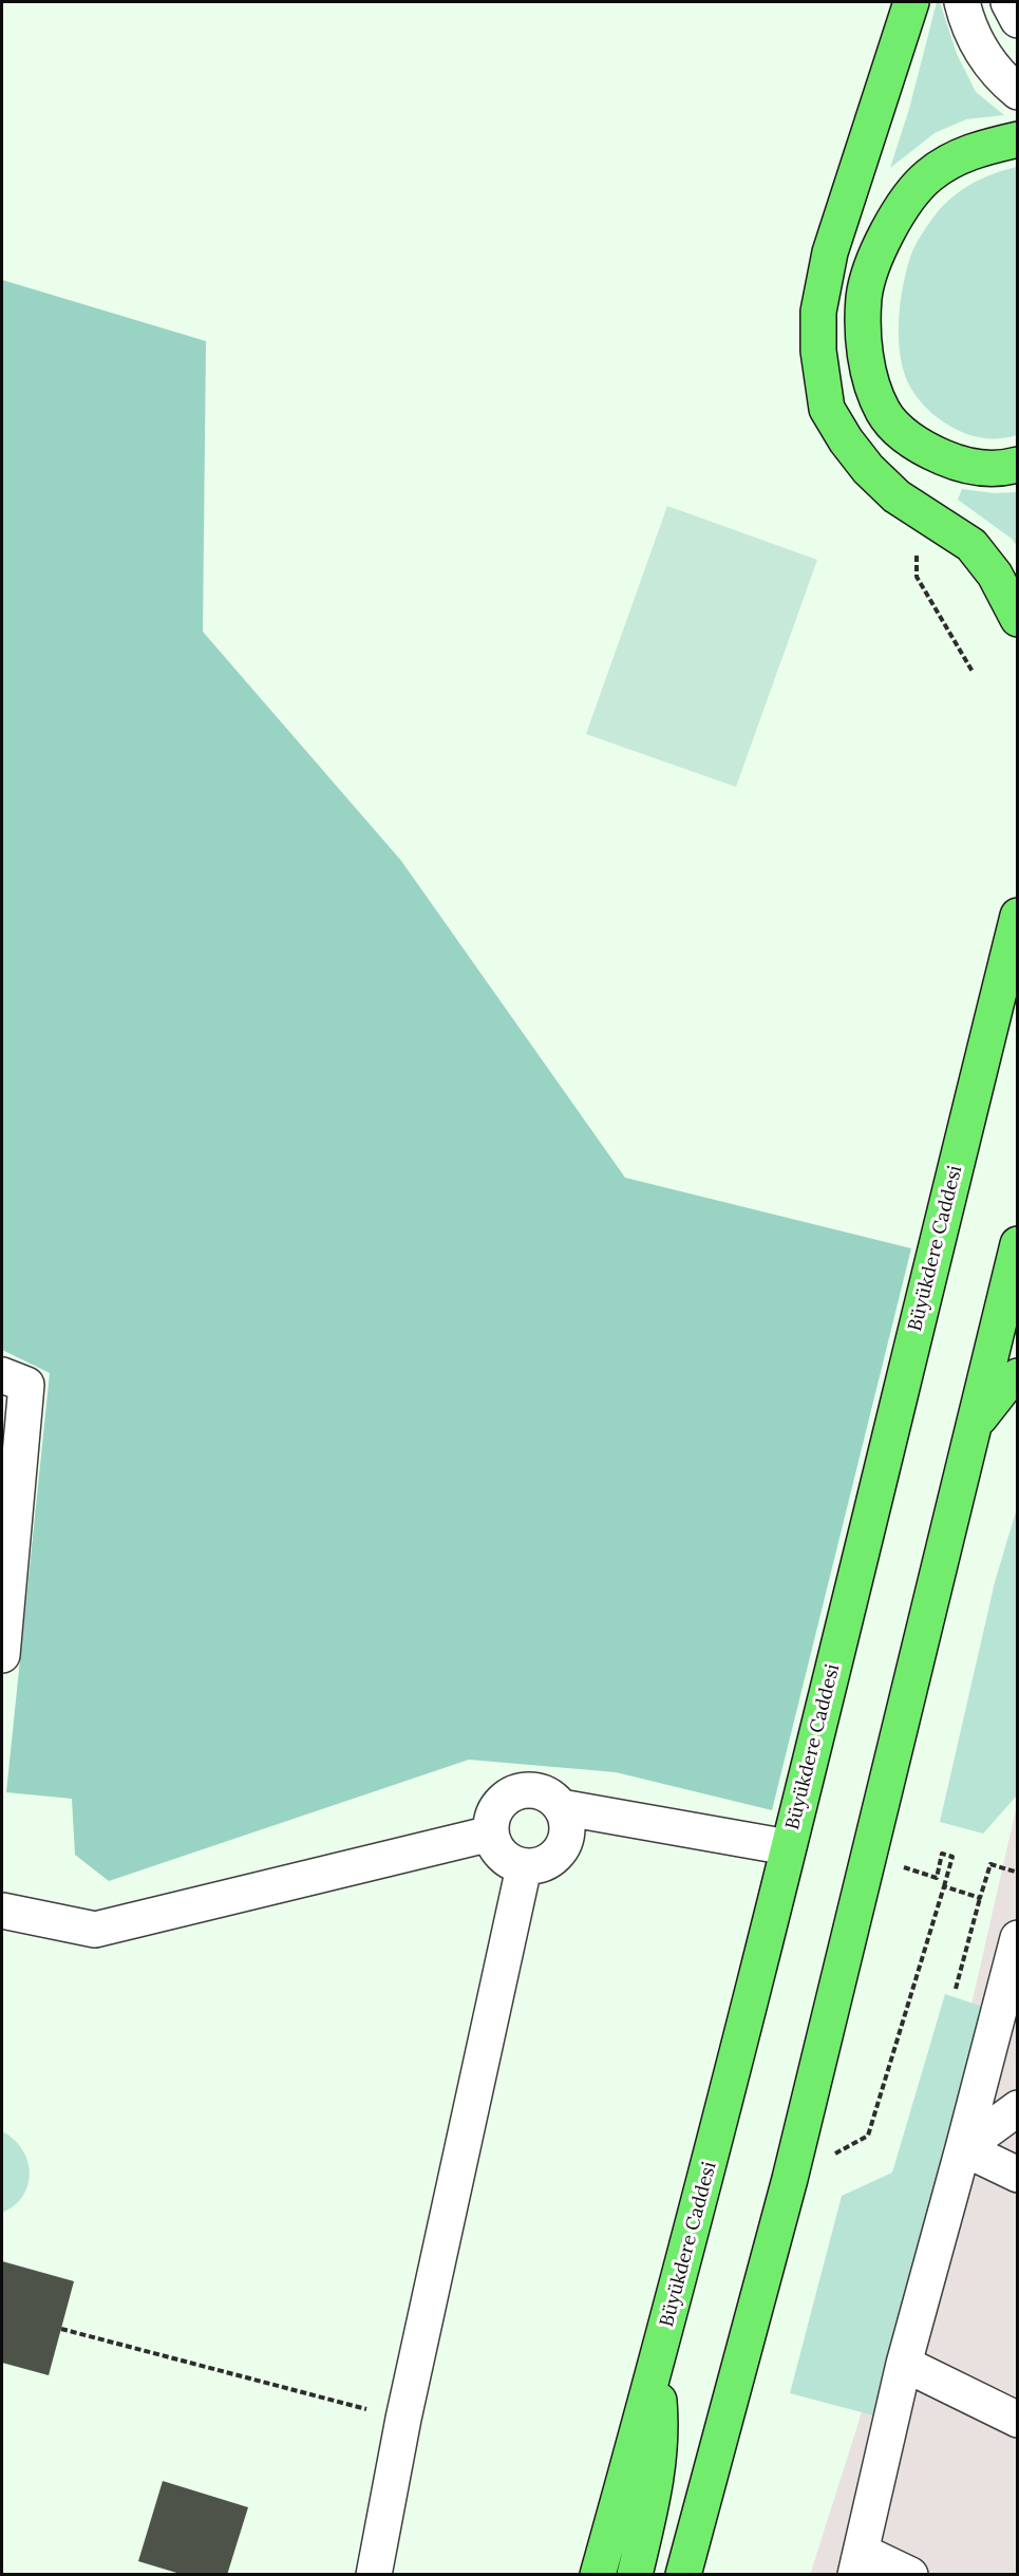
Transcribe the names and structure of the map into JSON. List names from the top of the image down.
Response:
{
  "streets": {
    "main road": ["Büyükdere Caddesi"]
  }
}
